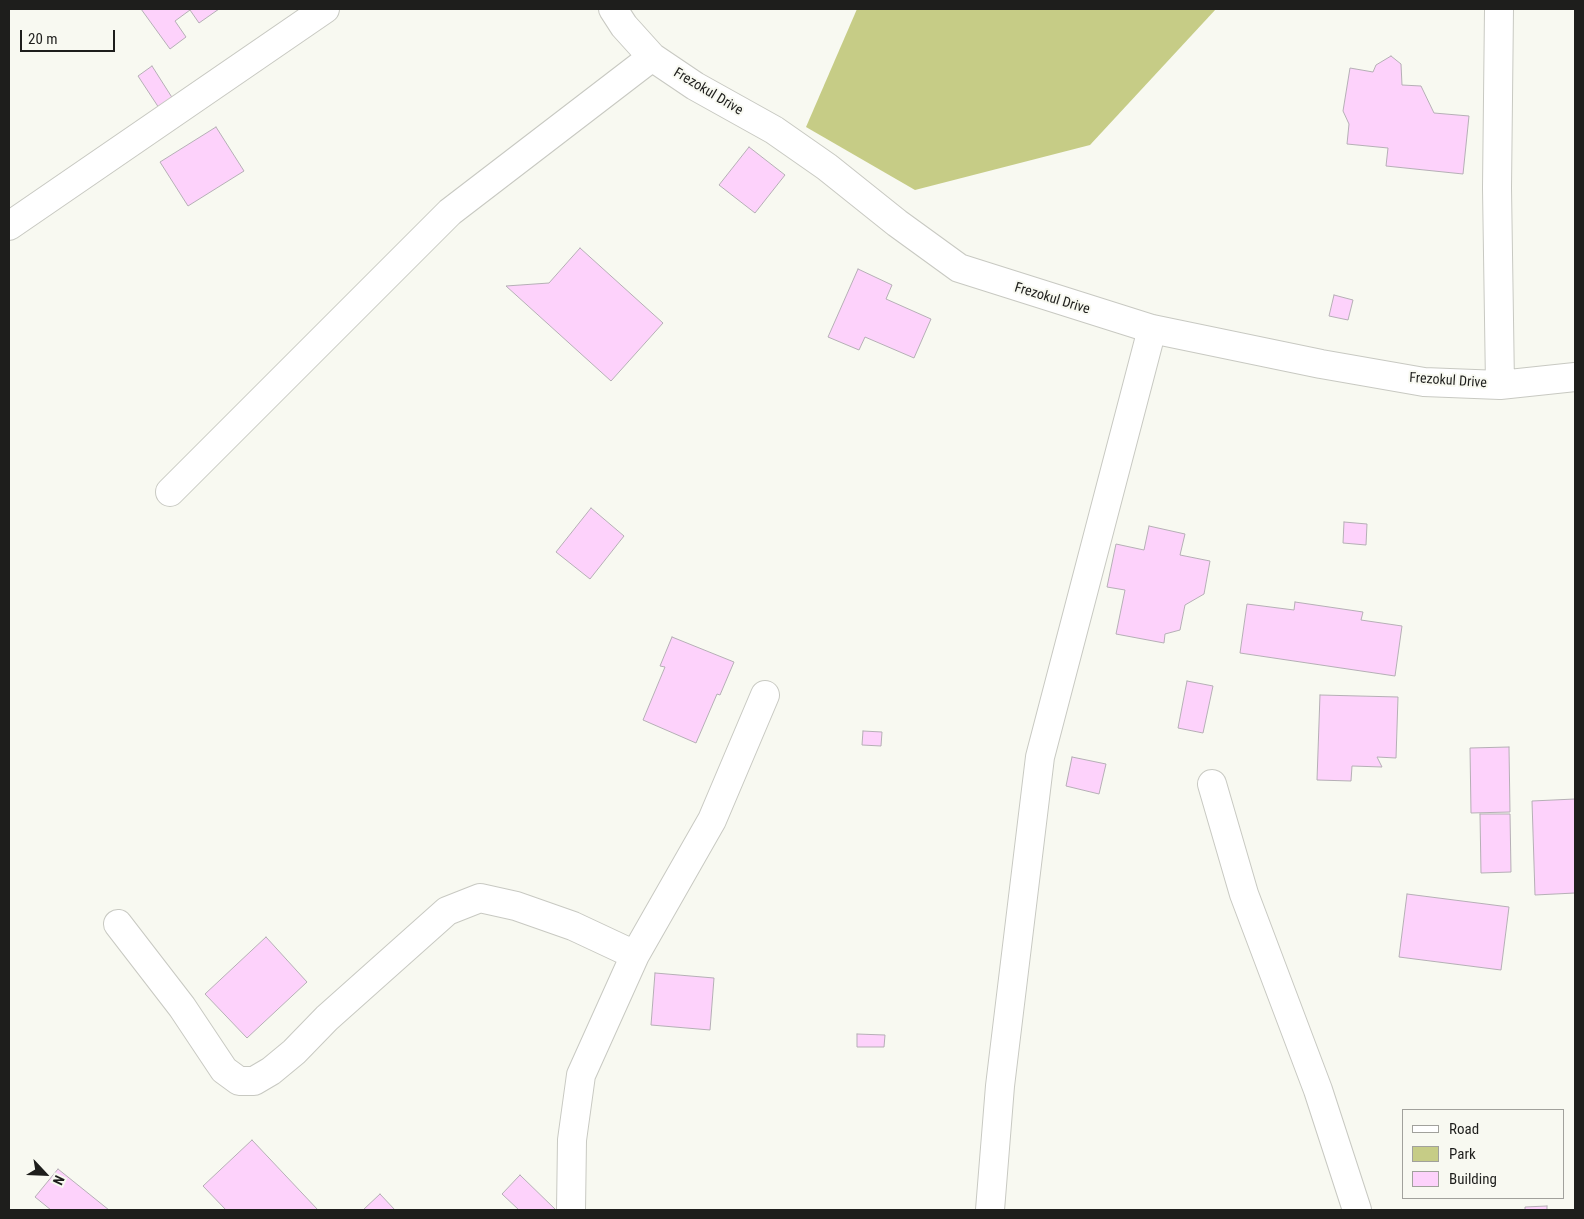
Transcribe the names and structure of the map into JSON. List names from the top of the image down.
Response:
{
  "streets": {
    "street": ["Frezokul Drive"]
  },
  "legend": ["Road", "Park", "Building"],
  "scale_bar": "20 m",
  "north": "bottom right"
}
